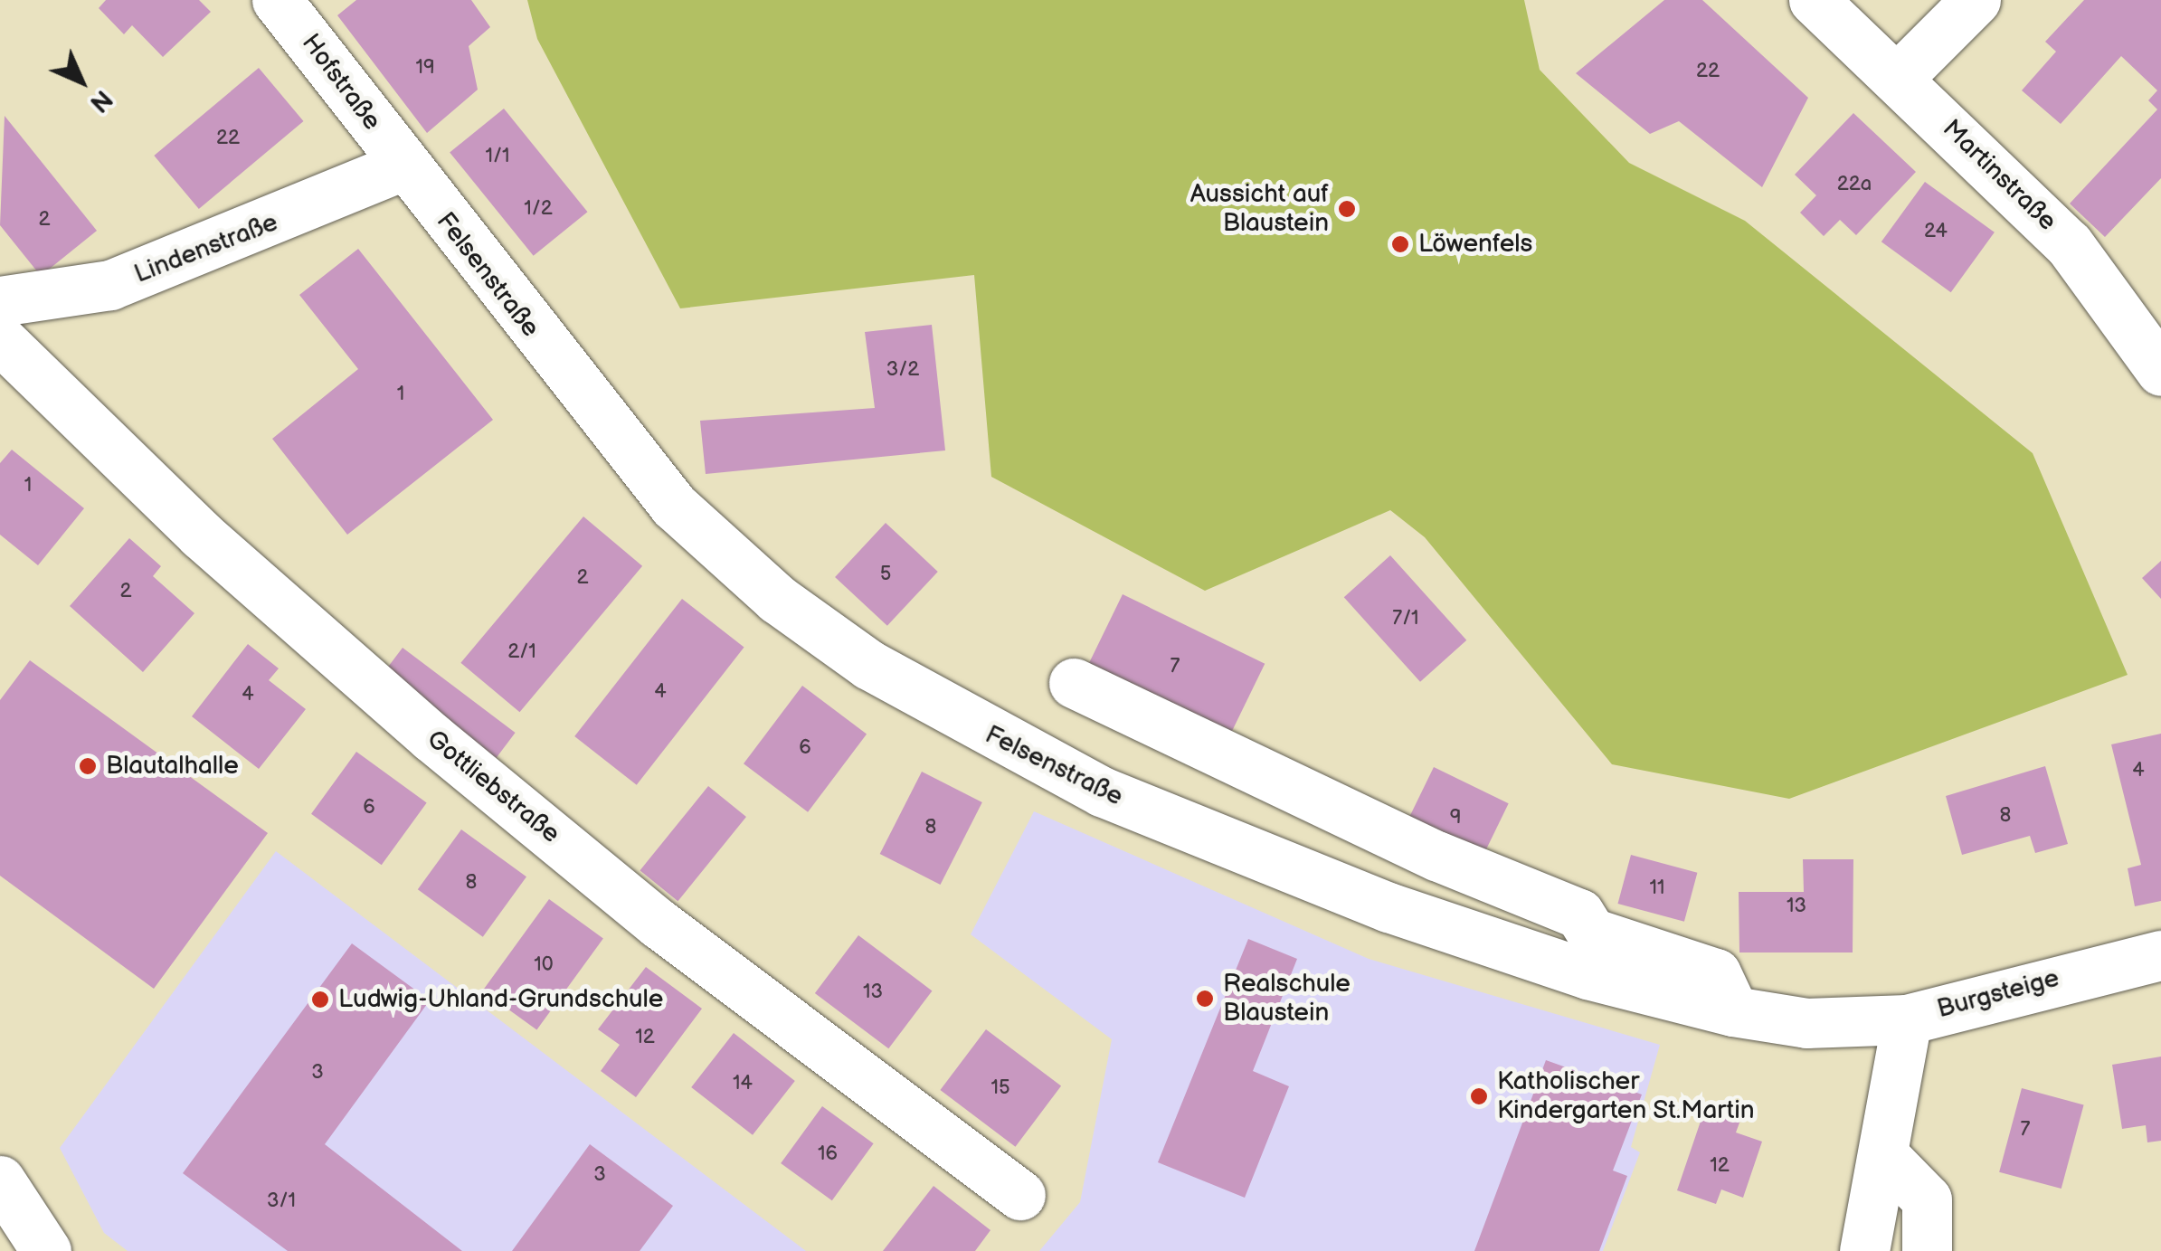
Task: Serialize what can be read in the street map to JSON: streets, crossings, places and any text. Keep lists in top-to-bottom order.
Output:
{
  "streets": {
    "street": [
      "Hofstraße",
      "Martinstraße",
      "Lindenstraße",
      "Felsenstraße",
      "Gottliebstraße",
      "Burgsteige"
    ]
  },
  "crossings": [
    ["Hofstraße", "Lindenstraße"],
    ["Hofstraße", "Felsenstraße"],
    ["Lindenstraße", "Felsenstraße"],
    ["Felsenstraße", "Burgsteige"]
  ],
  "places": [
    "Aussicht auf Blaustein",
    "Löwenfels",
    "Blautalhalle",
    "Realschule Blaustein",
    "Ludwig-Uhland-Grundschule",
    "Katholischer Kindergarten St.Martin"
  ],
  "house_numbers": [
    "19",
    "22",
    "22",
    "1/1",
    "22a",
    "1/2",
    "2",
    "24",
    "3/2",
    "1",
    "1",
    "5",
    "2",
    "2",
    "7/1",
    "2/1",
    "7",
    "4",
    "4",
    "6",
    "4",
    "6",
    "8",
    "9",
    "8",
    "8",
    "11",
    "13",
    "10",
    "13",
    "12",
    "3",
    "14",
    "15",
    "7",
    "16",
    "12",
    "3",
    "3/1"
  ],
  "north": "bottom right"
}
